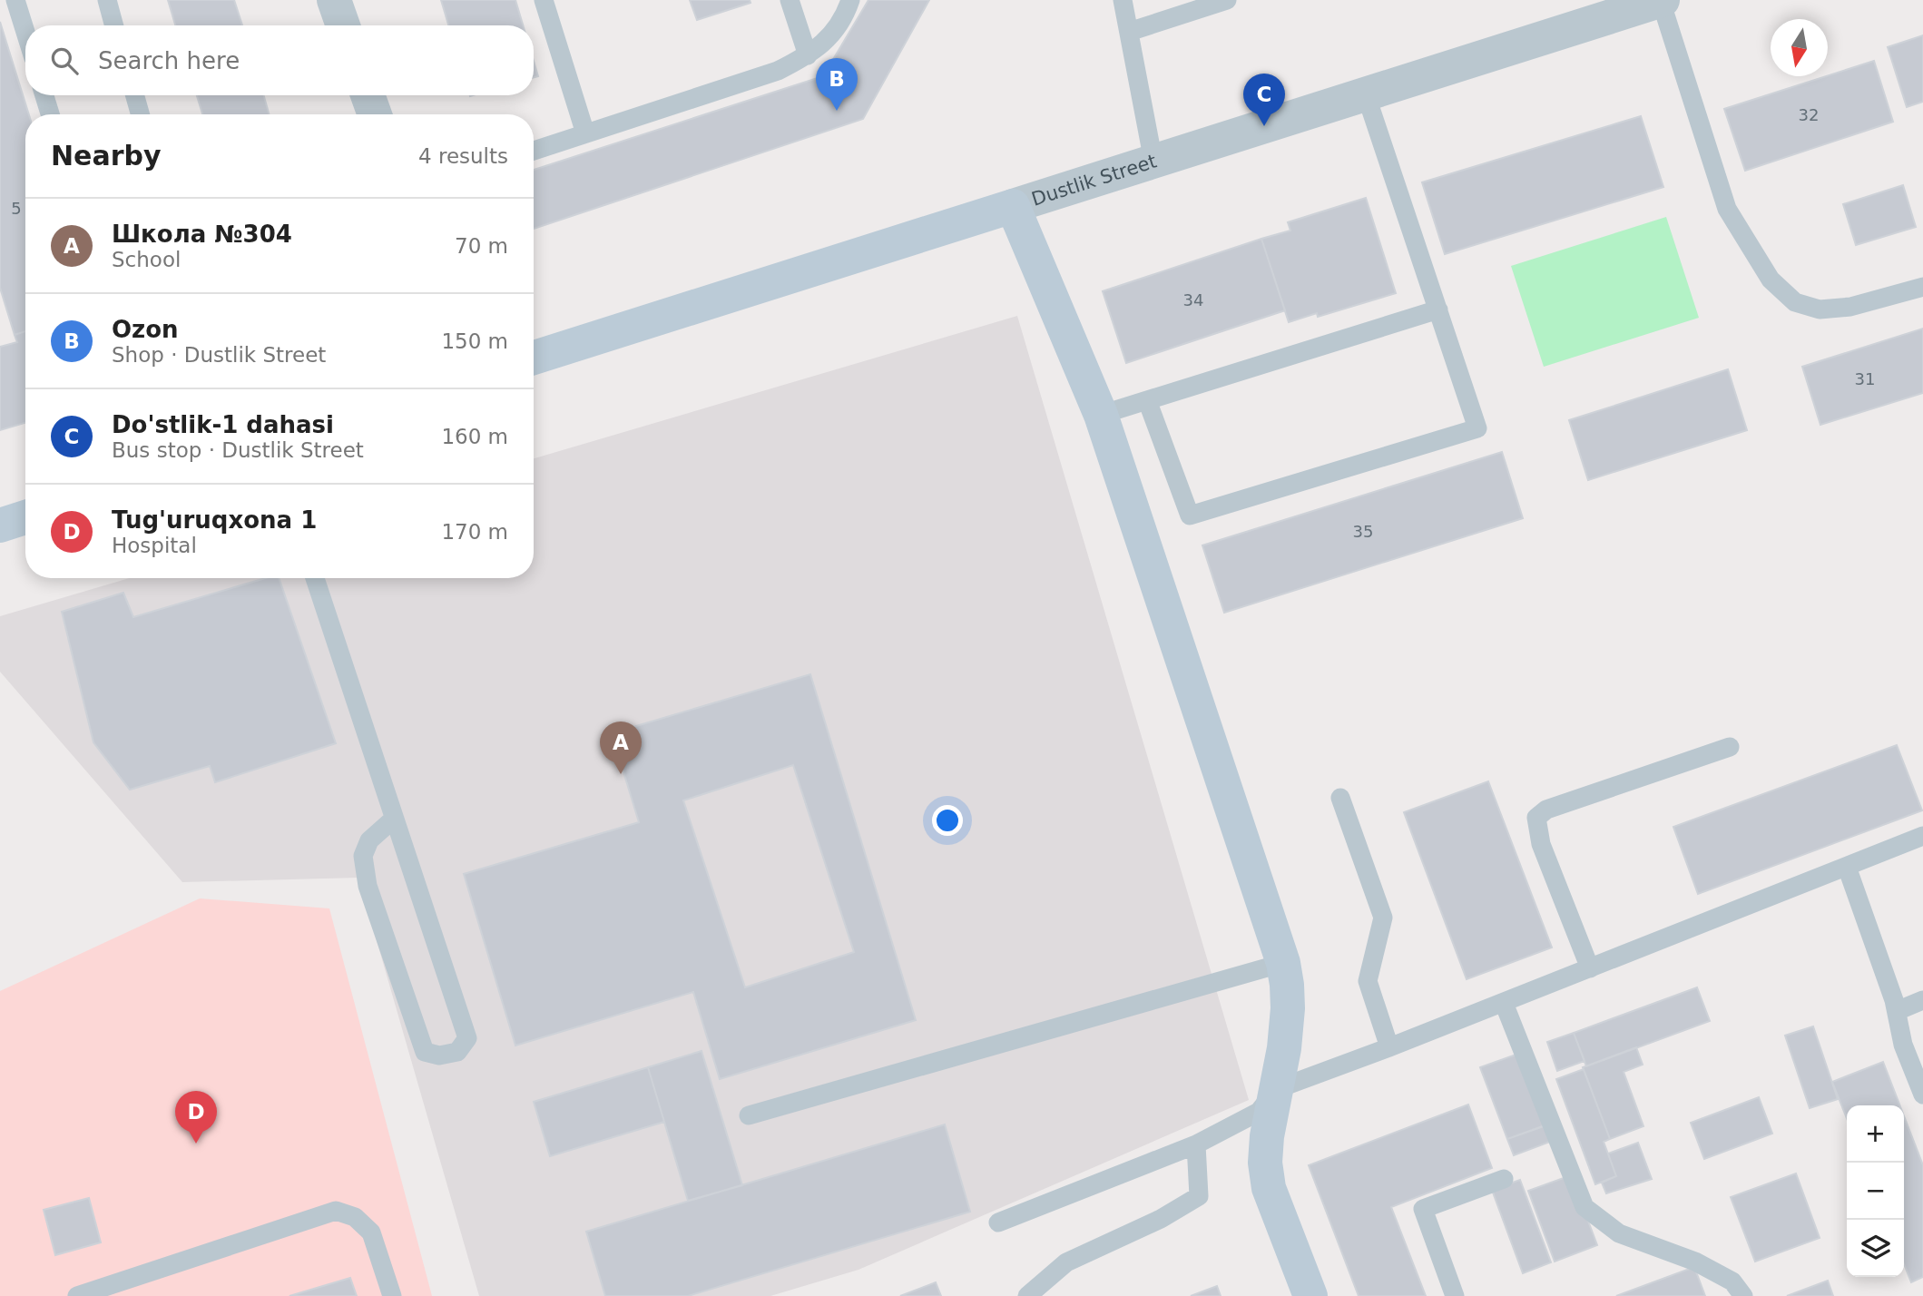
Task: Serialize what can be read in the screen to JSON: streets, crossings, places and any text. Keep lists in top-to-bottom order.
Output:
{
  "streets": {
    "street": ["Dustlik Street"]
  },
  "house_numbers": [
    "32",
    "5",
    "34",
    "31",
    "35"
  ],
  "north": "bottom",
  "page": {
    "search": "Search here",
    "pins": [
      "B",
      "C",
      "A",
      "D"
    ],
    "heading": ["Nearby", "4 results"],
    "list": [
      {
        "mark": "A",
        "name": "Школа №304",
        "note": "School",
        "value": "70 m"
      },
      {
        "mark": "B",
        "name": "Ozon",
        "note": "Shop · Dustlik Street",
        "value": "150 m"
      },
      {
        "mark": "C",
        "name": "Do'stlik-1 dahasi",
        "note": "Bus stop · Dustlik Street",
        "value": "160 m"
      },
      {
        "mark": "D",
        "name": "Tug'uruqxona 1",
        "note": "Hospital",
        "value": "170 m"
      }
    ],
    "map_buttons": ["+", "−"]
  }
}
